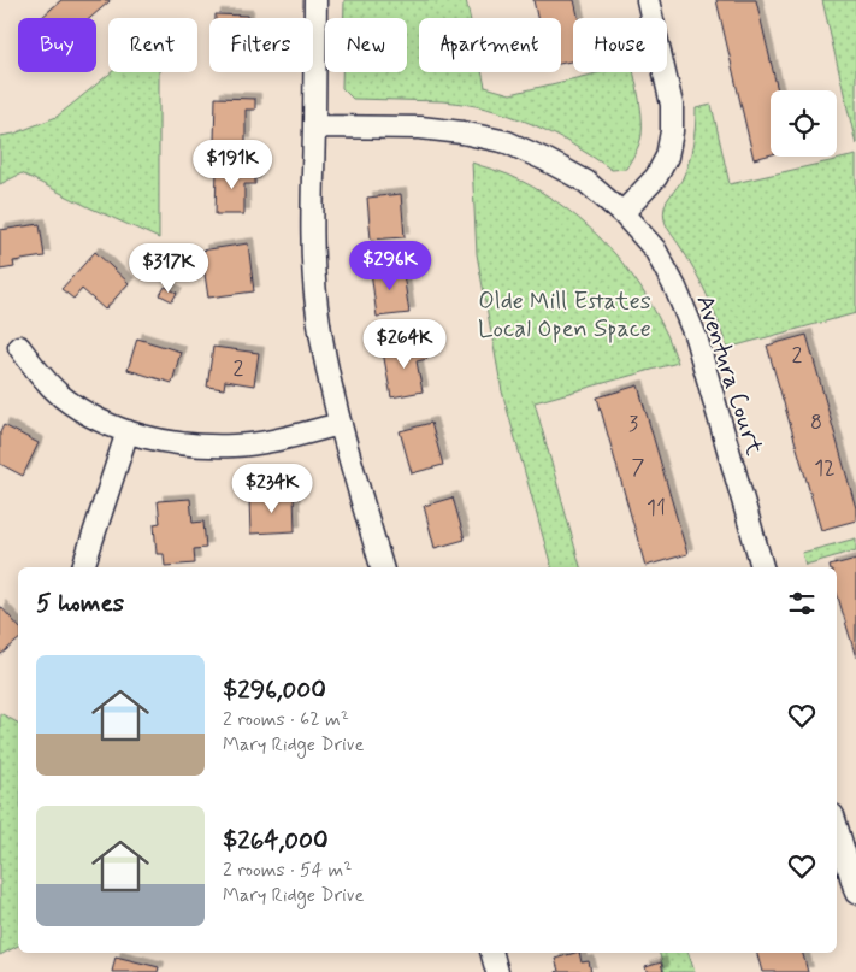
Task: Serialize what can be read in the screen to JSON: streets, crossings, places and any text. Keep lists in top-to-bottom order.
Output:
{
  "streets": {
    "street": ["Aventura Court"]
  },
  "parks": ["Olde Mill Estates Local Open Space"],
  "house_numbers": [
    "2",
    "2",
    "8",
    "3",
    "7",
    "12",
    "11"
  ],
  "page": {
    "chip": [
      "Buy",
      "Rent",
      "Filters",
      "New",
      "Apartment",
      "House"
    ],
    "price": [
      "$191K",
      "$296K",
      "$317K",
      "$264K",
      "$234K"
    ],
    "heading": "5 homes",
    "list": [
      {
        "name": "$296,000",
        "note": "2 rooms · 62 m² · Mary Ridge Drive"
      },
      {
        "name": "$264,000",
        "note": "2 rooms · 54 m² · Mary Ridge Drive"
      }
    ]
  }
}
